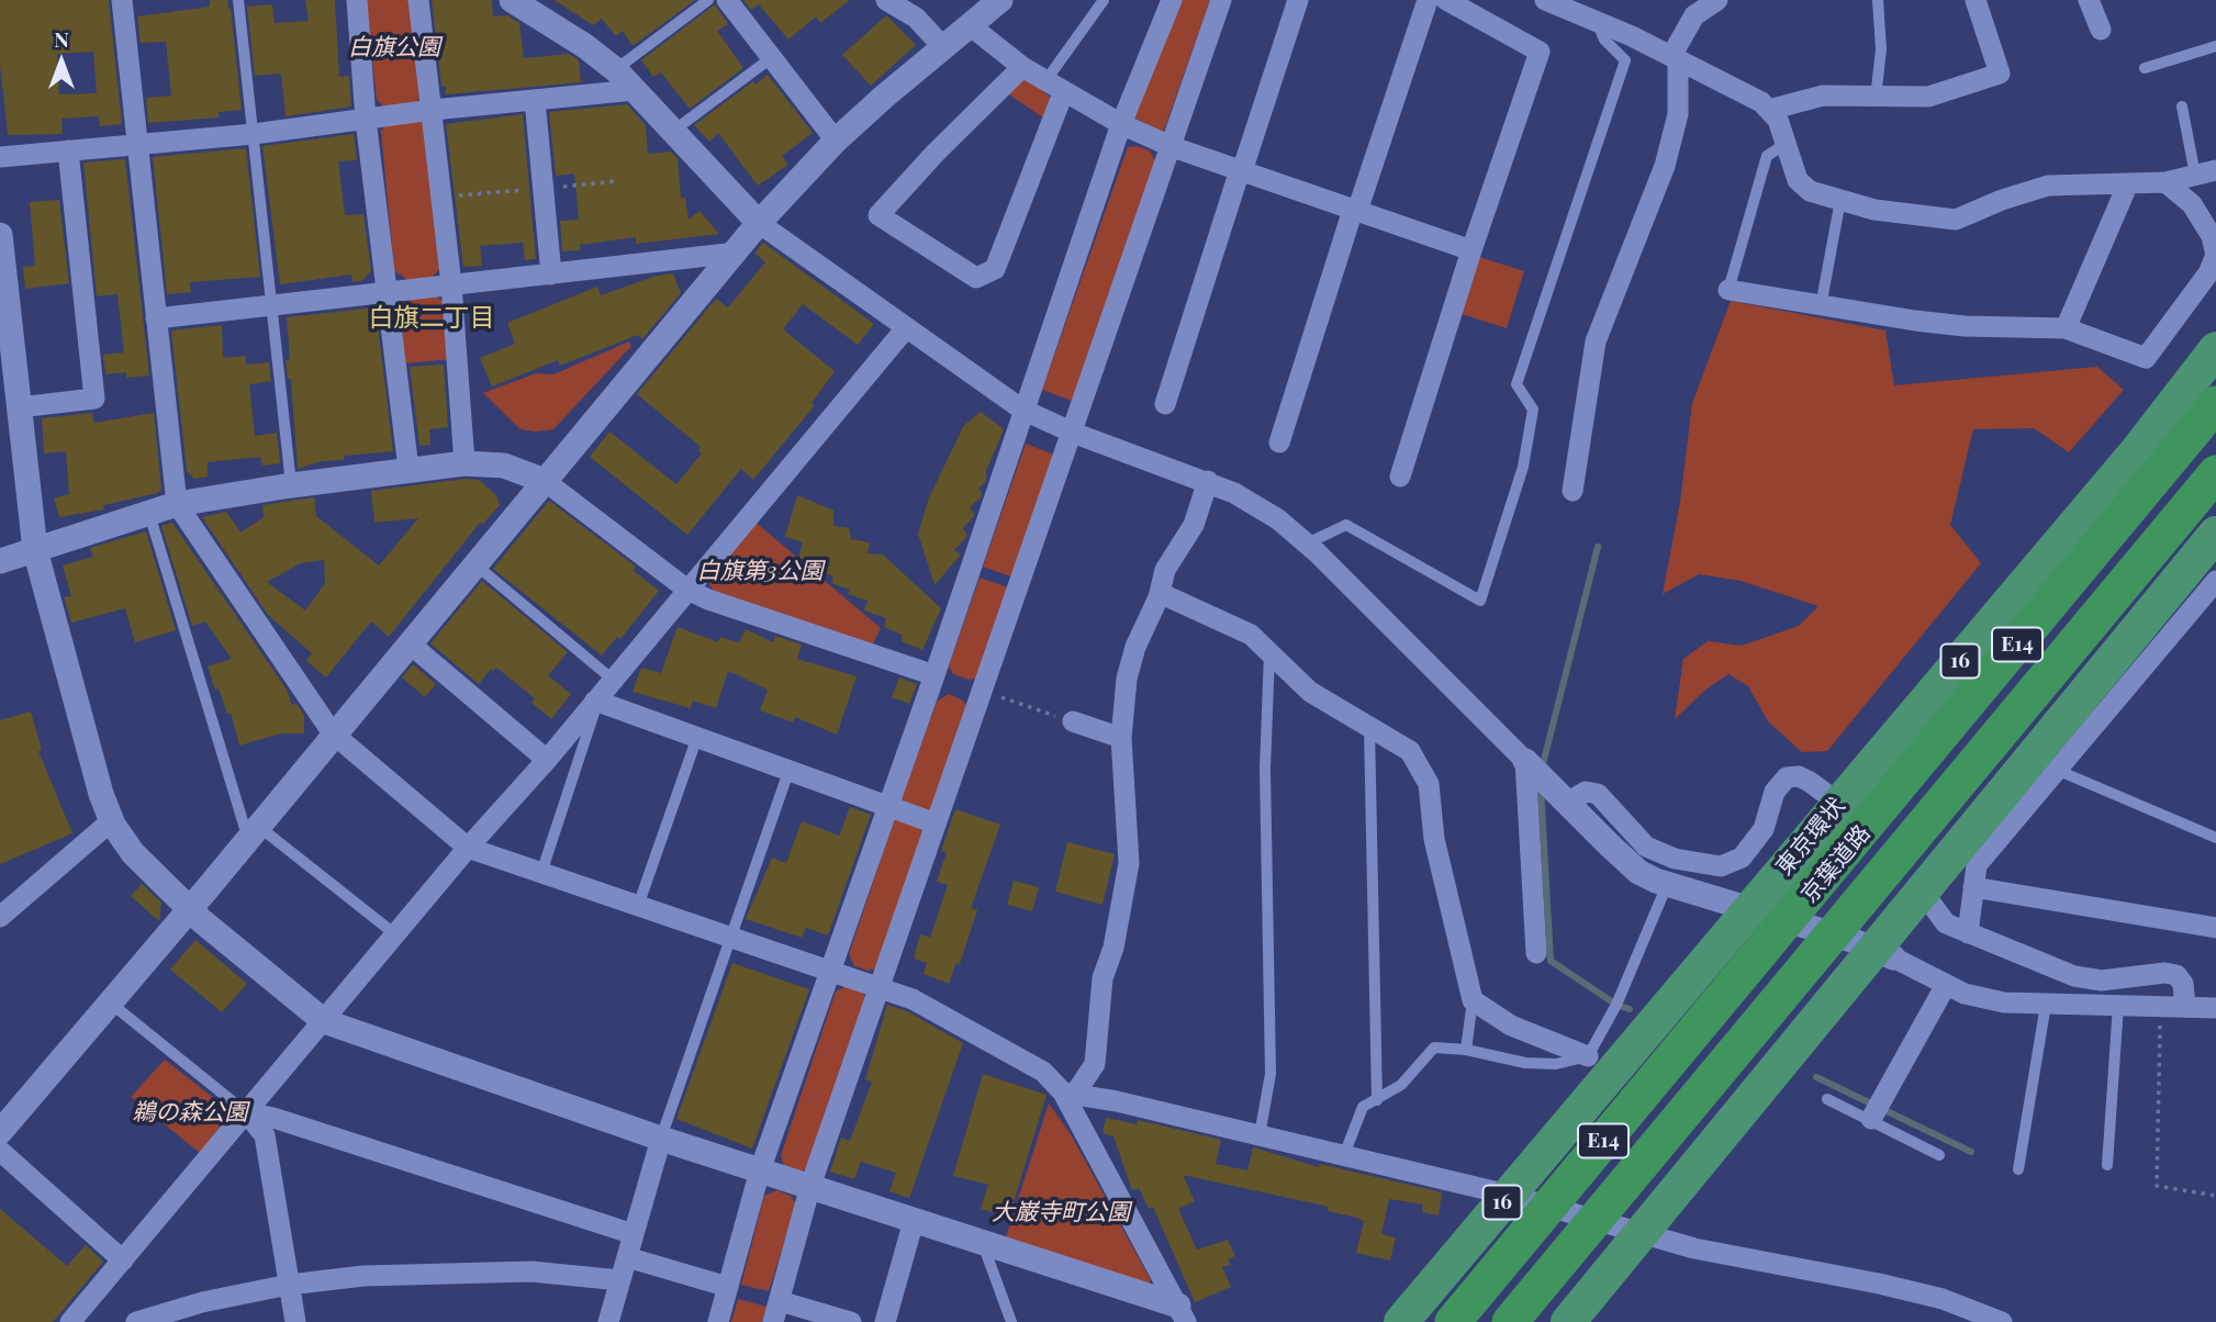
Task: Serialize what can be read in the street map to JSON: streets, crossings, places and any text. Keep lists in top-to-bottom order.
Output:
{
  "streets": {
    "highway": [
      "E14",
      "16",
      "東京環状",
      "京葉道路"
    ]
  },
  "districts": ["白旗二丁目"],
  "parks": [
    "白旗公園",
    "白旗第3公園",
    "鵜の森公園",
    "大巌寺町公園"
  ],
  "north": "top"
}
